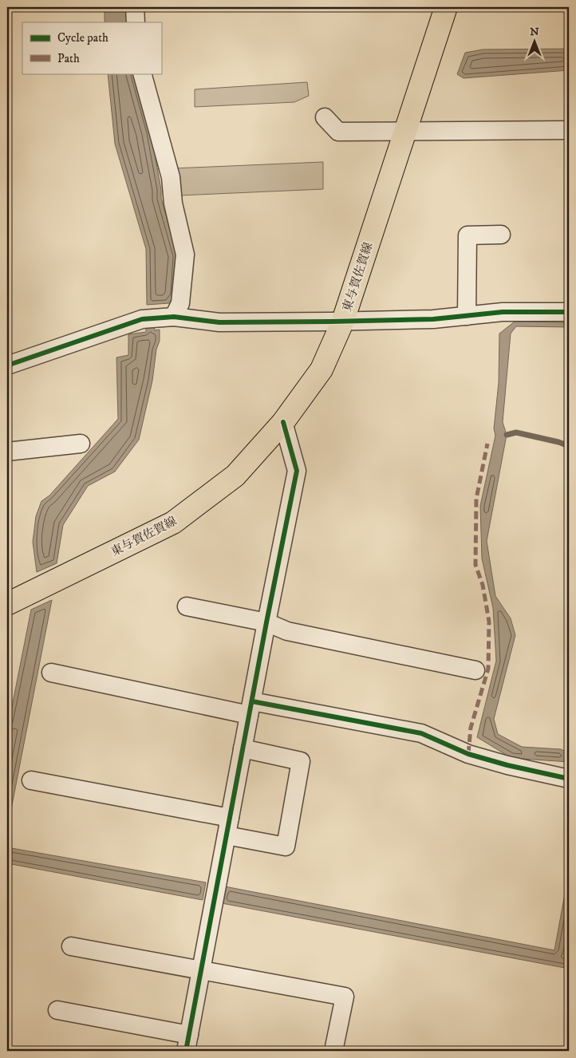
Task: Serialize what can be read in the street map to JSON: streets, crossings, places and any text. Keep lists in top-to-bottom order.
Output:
{
  "streets": {
    "main road": ["東与賀佐賀線"]
  },
  "legend": ["Cycle path", "Path"],
  "north": "top"
}
